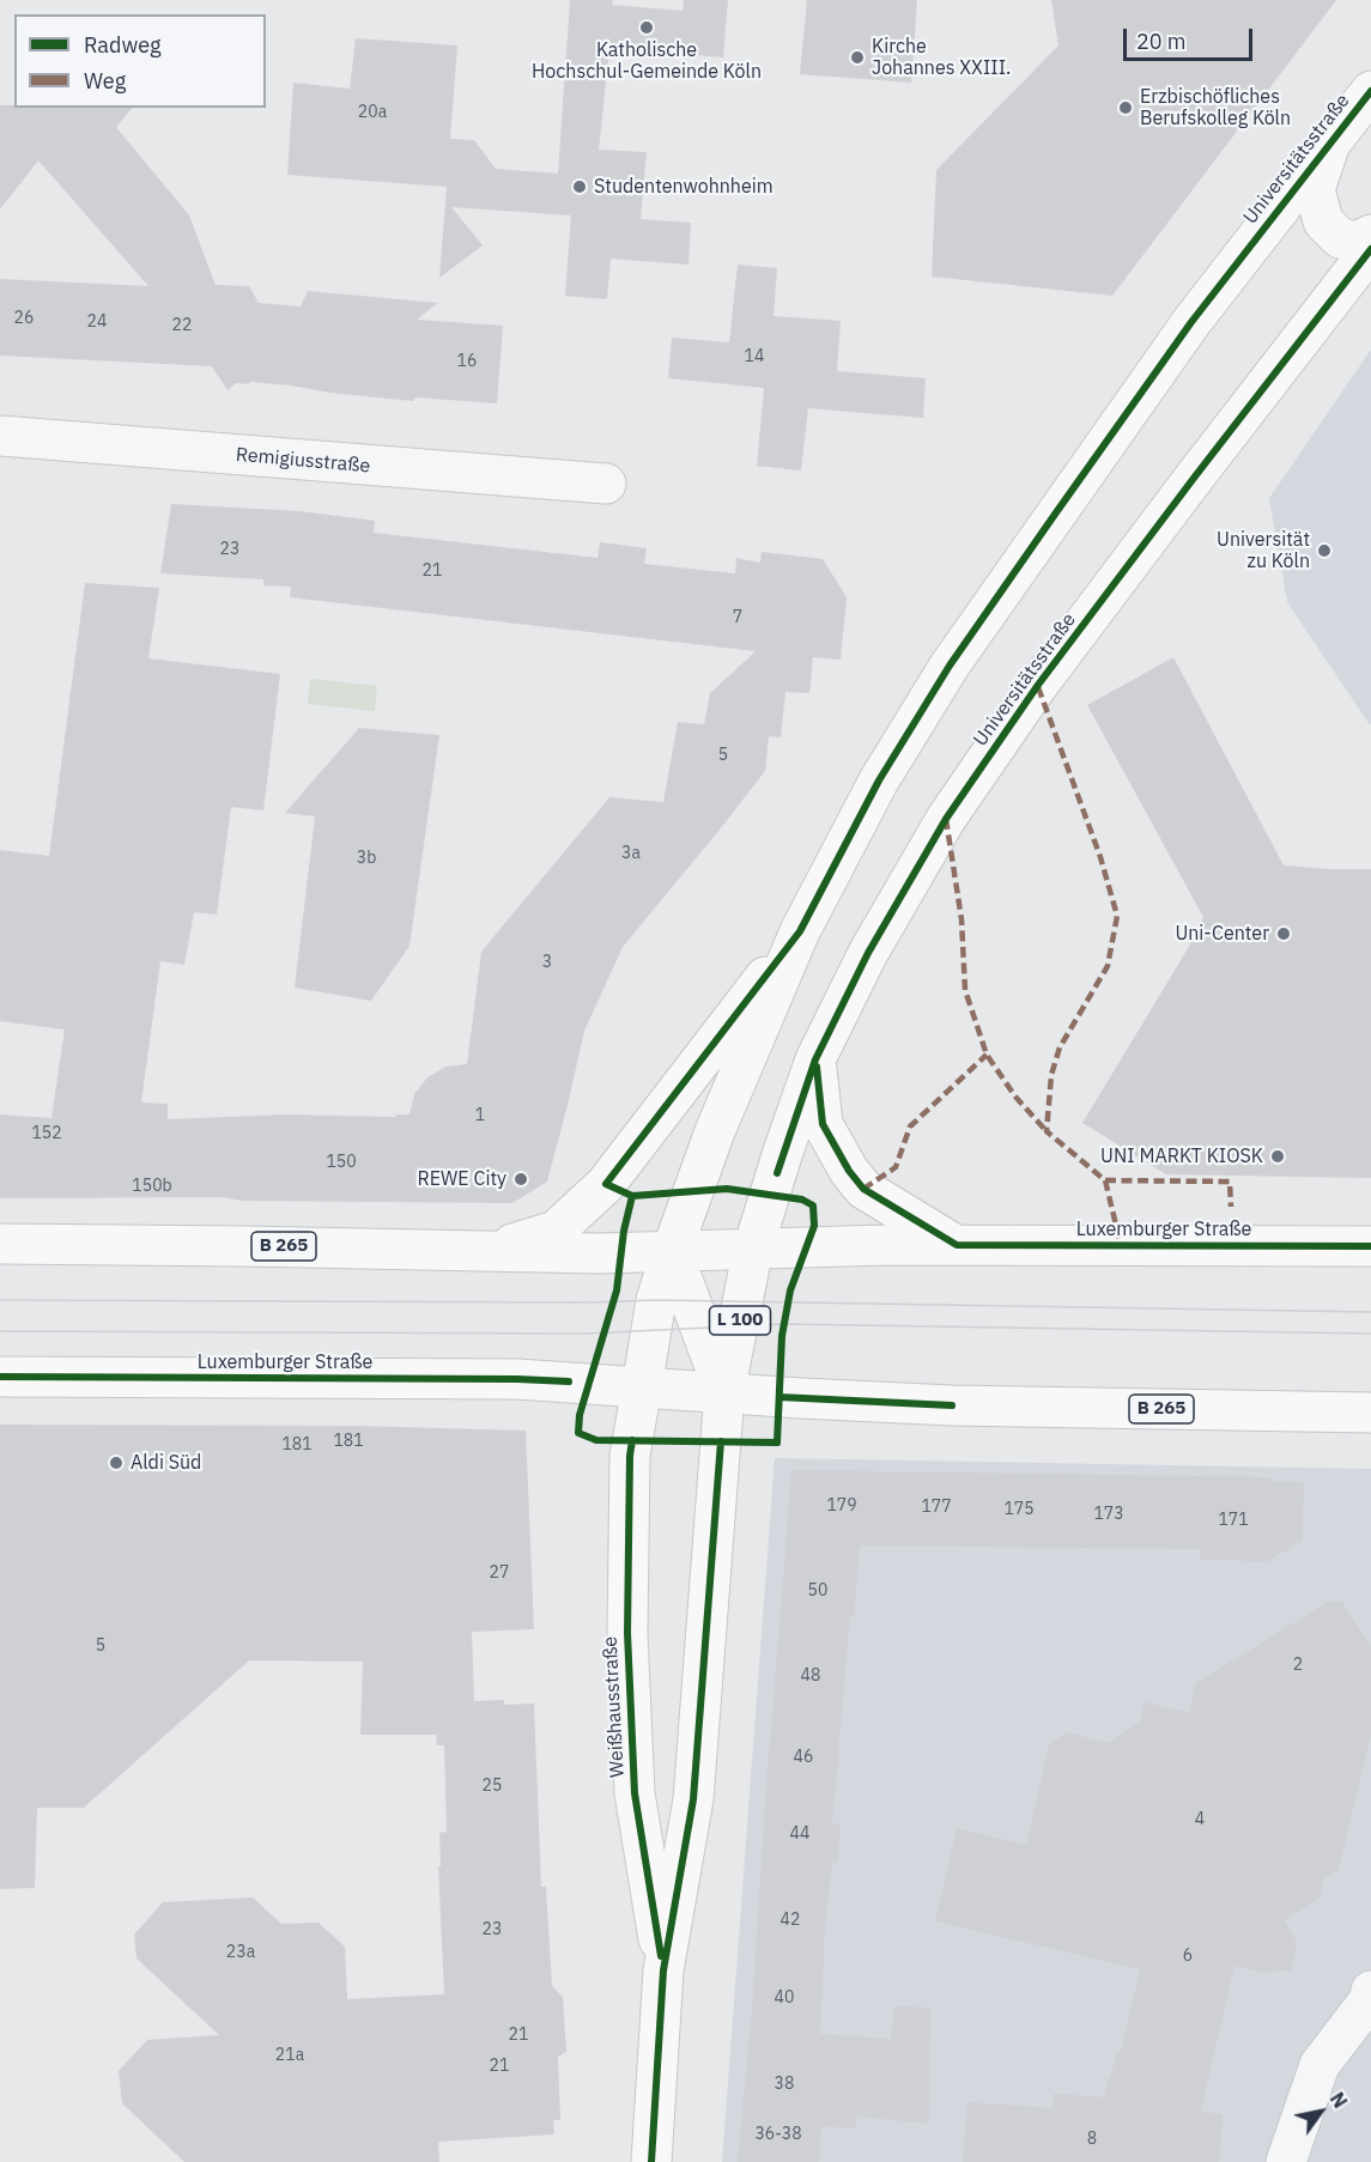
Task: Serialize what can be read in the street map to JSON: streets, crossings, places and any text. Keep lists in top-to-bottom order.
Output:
{
  "streets": {
    "main road": [
      "Universitätsstraße",
      "Luxemburger Straße",
      "B 265",
      "L 100",
      "Weißhausstraße"
    ],
    "street": ["Remigiusstraße"]
  },
  "crossings": [
    ["Universitätsstraße", "Luxemburger Straße"],
    ["Universitätsstraße", "Weißhausstraße"],
    ["Luxemburger Straße", "Weißhausstraße"]
  ],
  "places": [
    "Katholische Hochschul-Gemeinde Köln",
    "Kirche Johannes XXIII.",
    "Erzbischöfliches Berufskolleg Köln",
    "Studentenwohnheim",
    "Universität zu Köln",
    "Uni-Center",
    "UNI MARKT KIOSK",
    "REWE City",
    "Aldi Süd"
  ],
  "house_numbers": [
    "20a",
    "26",
    "24",
    "22",
    "14",
    "16",
    "23",
    "21",
    "7",
    "5",
    "3a",
    "3b",
    "3",
    "1",
    "152",
    "150",
    "150b",
    "181",
    "181",
    "179",
    "177",
    "175",
    "173",
    "171",
    "27",
    "50",
    "5",
    "2",
    "48",
    "46",
    "25",
    "4",
    "44",
    "42",
    "23",
    "23a",
    "6",
    "40",
    "21",
    "21a",
    "21",
    "38",
    "36-38",
    "8"
  ],
  "legend": ["Radweg", "Weg"],
  "scale_bar": "20 m",
  "north": "top right"
}
